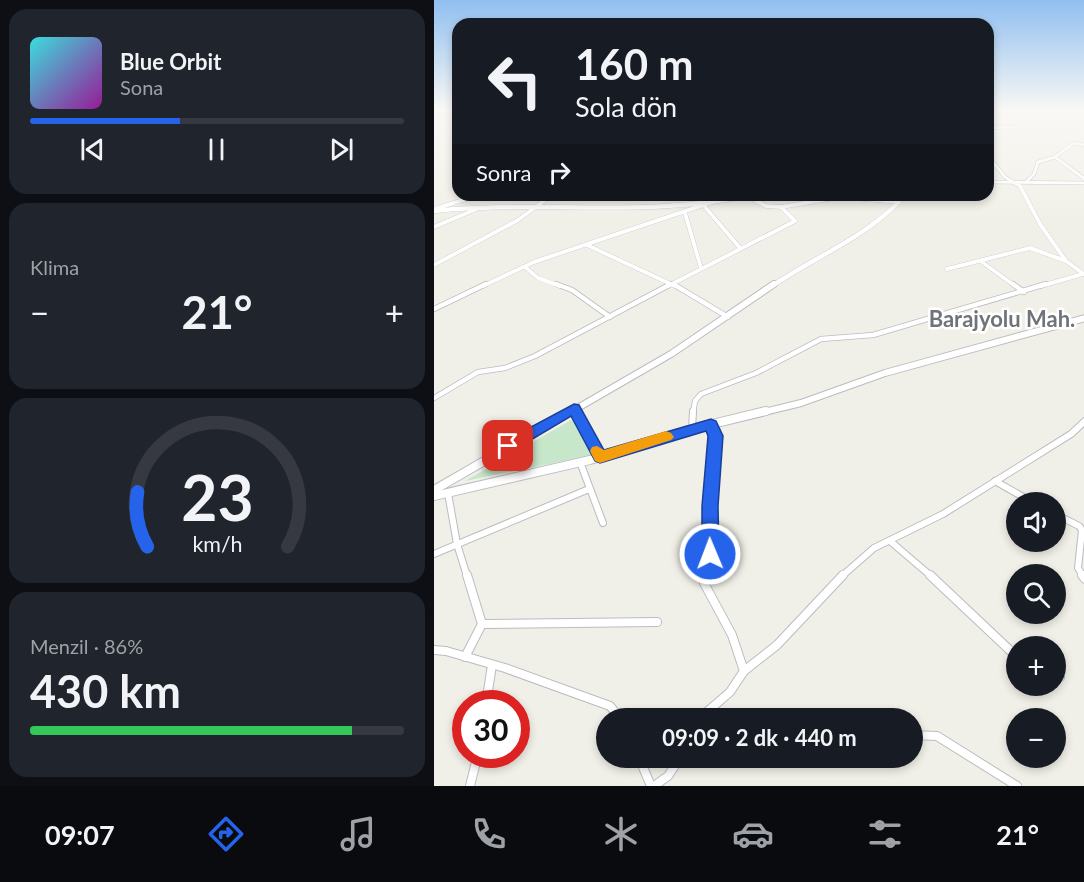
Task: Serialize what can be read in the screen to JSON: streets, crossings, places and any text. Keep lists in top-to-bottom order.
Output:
{
  "districts": ["Barajyolu Mah."],
  "page": {
    "turn": ["160 m", "Sola dön"],
    "song": ["Blue Orbit", "Sona"],
    "then": "Sonra",
    "tile": [
      "Klima",
      ["Menzil · 86%", "430 km"]
    ],
    "heat": ["−", "21°", "+"],
    "map_buttons": ["+", "−"],
    "limit": "30",
    "trip": "09:09 · 2 dk · 440 m",
    "tabs": ["09:07", "21°"],
    "gauge": ["23", "km/h"]
  }
}
